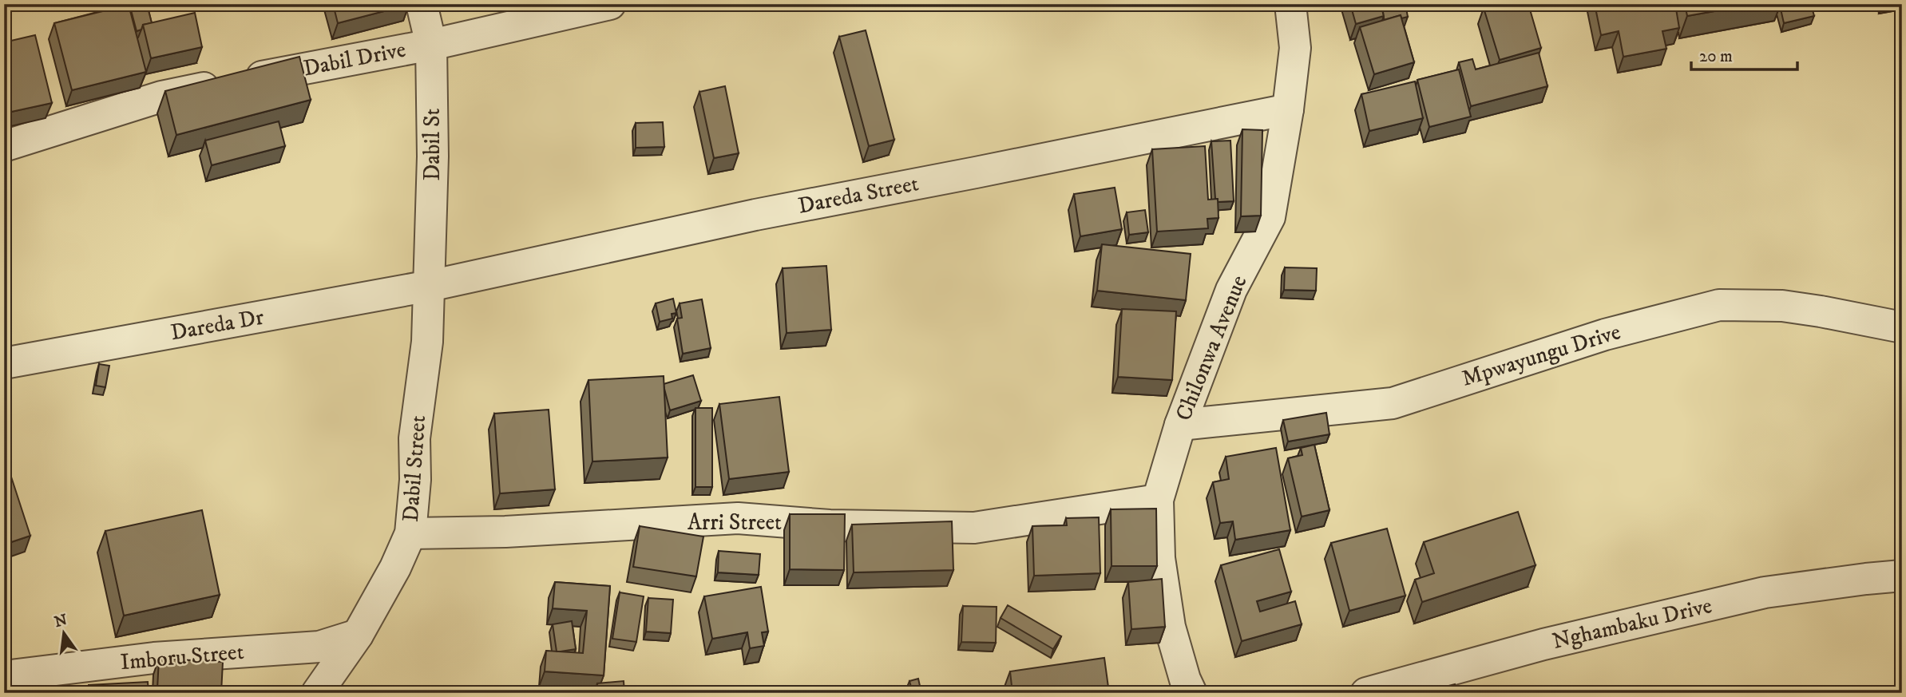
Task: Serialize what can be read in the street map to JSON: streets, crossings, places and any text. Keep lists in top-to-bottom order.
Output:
{
  "streets": {
    "street": [
      "Dabil Drive",
      "Dabil St",
      "Dareda Street",
      "Dareda Dr",
      "Chilonwa Avenue",
      "Mpwayungu Drive",
      "Dabil Street",
      "Arri Street",
      "Nghambaku Drive",
      "Imboru Street"
    ]
  },
  "crossings": [
    ["Dabil Drive", "Dabil St"],
    ["Dabil St", "Dareda Street"],
    ["Dabil St", "Dareda Dr"],
    ["Dabil St", "Dabil Street"],
    ["Dareda Street", "Dareda Dr"],
    ["Dareda Street", "Chilonwa Avenue"],
    ["Dareda Street", "Dabil Street"],
    ["Dareda Dr", "Dabil Street"],
    ["Chilonwa Avenue", "Mpwayungu Drive"],
    ["Chilonwa Avenue", "Arri Street"],
    ["Dabil Street", "Arri Street"],
    ["Dabil Street", "Imboru Street"]
  ],
  "scale_bar": "20 m",
  "north": "top"
}
